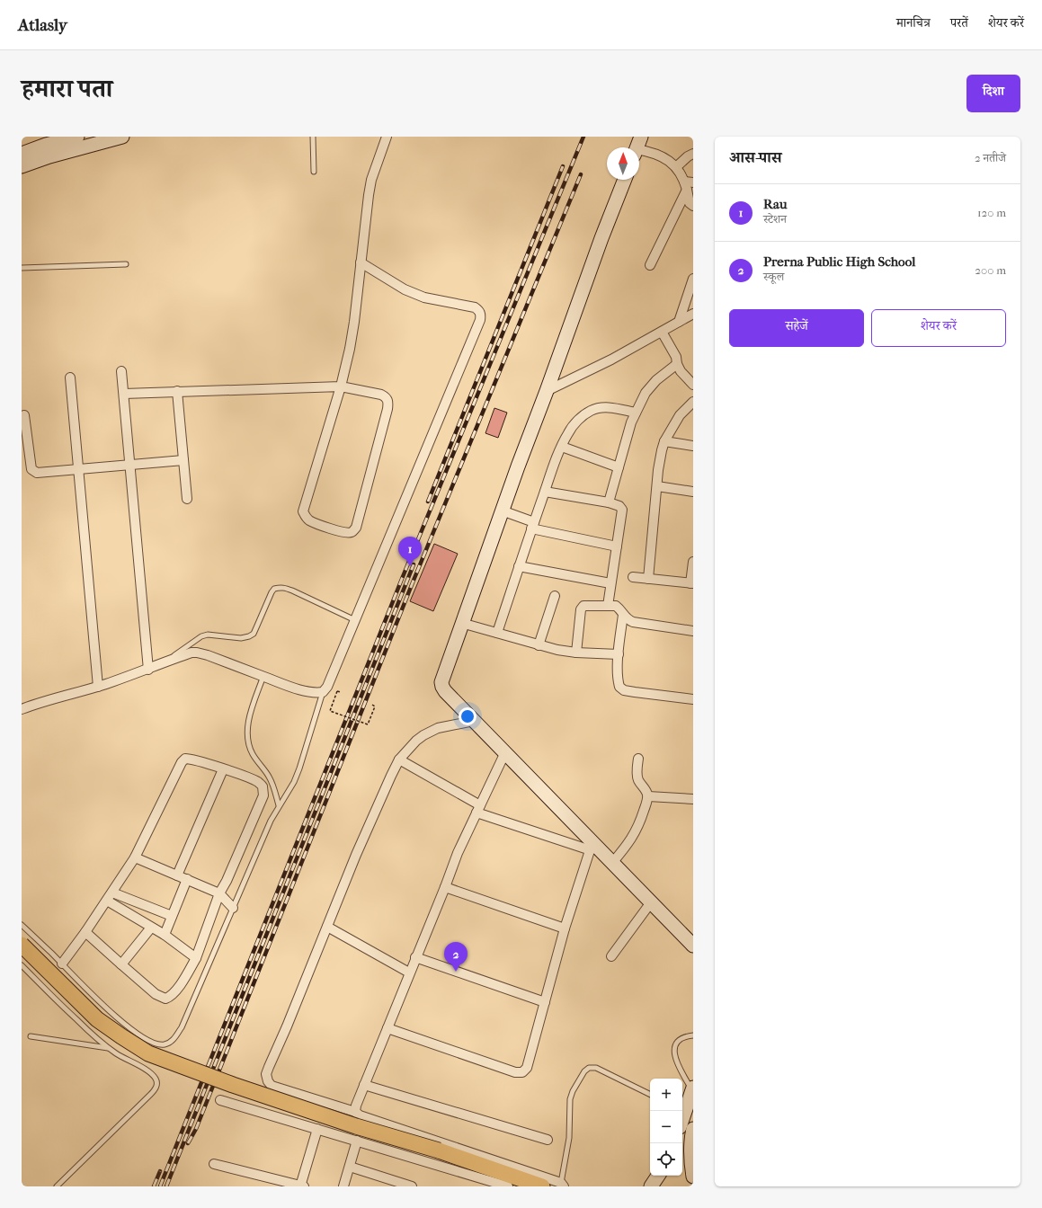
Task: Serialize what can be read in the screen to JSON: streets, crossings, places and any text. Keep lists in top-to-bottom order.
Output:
{
  "north": "top",
  "page": {
    "header": "Atlasly",
    "nav": ["मानचित्र", "परतें", "शेयर करें"],
    "title": "हमारा पता",
    "buttons": [
      "दिशा",
      ["सहेजें", "शेयर करें"]
    ],
    "heading": ["आस-पास", "2 नतीजे"],
    "list": [
      {
        "mark": "1",
        "name": "Rau",
        "note": "स्टेशन",
        "value": "120 m"
      },
      {
        "mark": "2",
        "name": "Prerna Public High School",
        "note": "स्कूल",
        "value": "200 m"
      }
    ],
    "pins": ["1", "2"],
    "map_buttons": ["+", "−"]
  }
}
